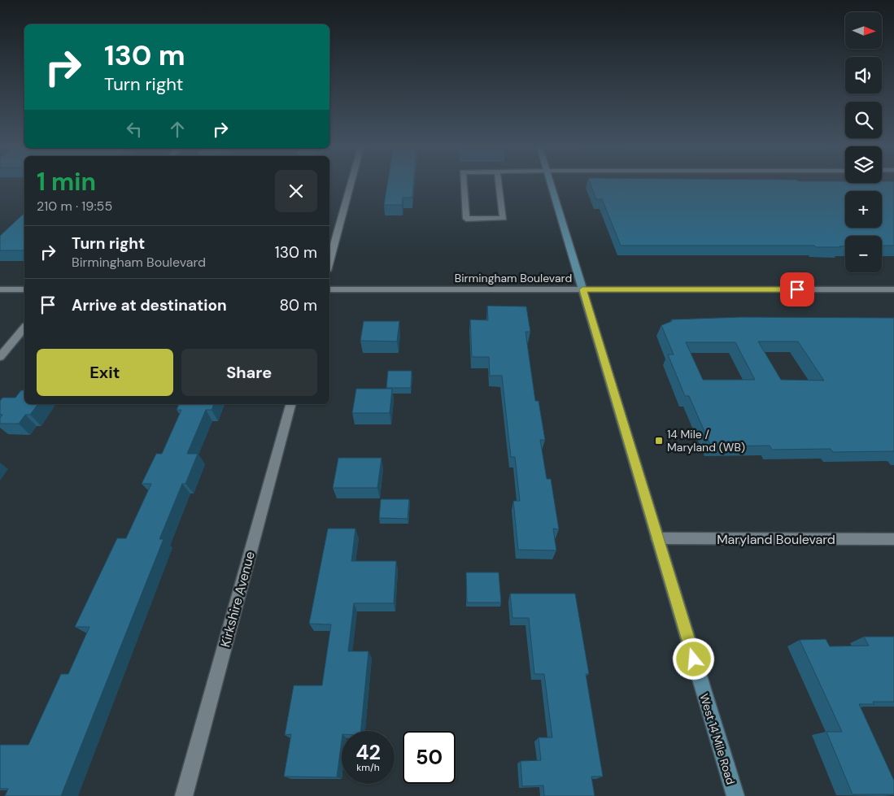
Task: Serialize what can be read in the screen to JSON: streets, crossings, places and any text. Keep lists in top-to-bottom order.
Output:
{
  "streets": {
    "main road": ["West 14 Mile Road"],
    "street": ["Birmingham Boulevard", "Maryland Boulevard", "Kirkshire Avenue"]
  },
  "crossings": [
    ["Birmingham Boulevard", "West 14 Mile Road"],
    ["Maryland Boulevard", "West 14 Mile Road"]
  ],
  "places": {
    "transit": ["14 Mile / Maryland (WB)"]
  },
  "north": "right",
  "page": {
    "map_buttons": ["+", "−"],
    "turn": ["130 m", "Turn right"],
    "heading": ["1 min", "210 m · 19:55"],
    "list": [
      {
        "name": "Turn right",
        "note": "Birmingham Boulevard",
        "value": "130 m"
      },
      {
        "name": "Arrive at destination",
        "value": "80 m"
      }
    ],
    "buttons": ["Exit", "Share"],
    "speed": "42 km/h",
    "limit": "50"
  }
}
